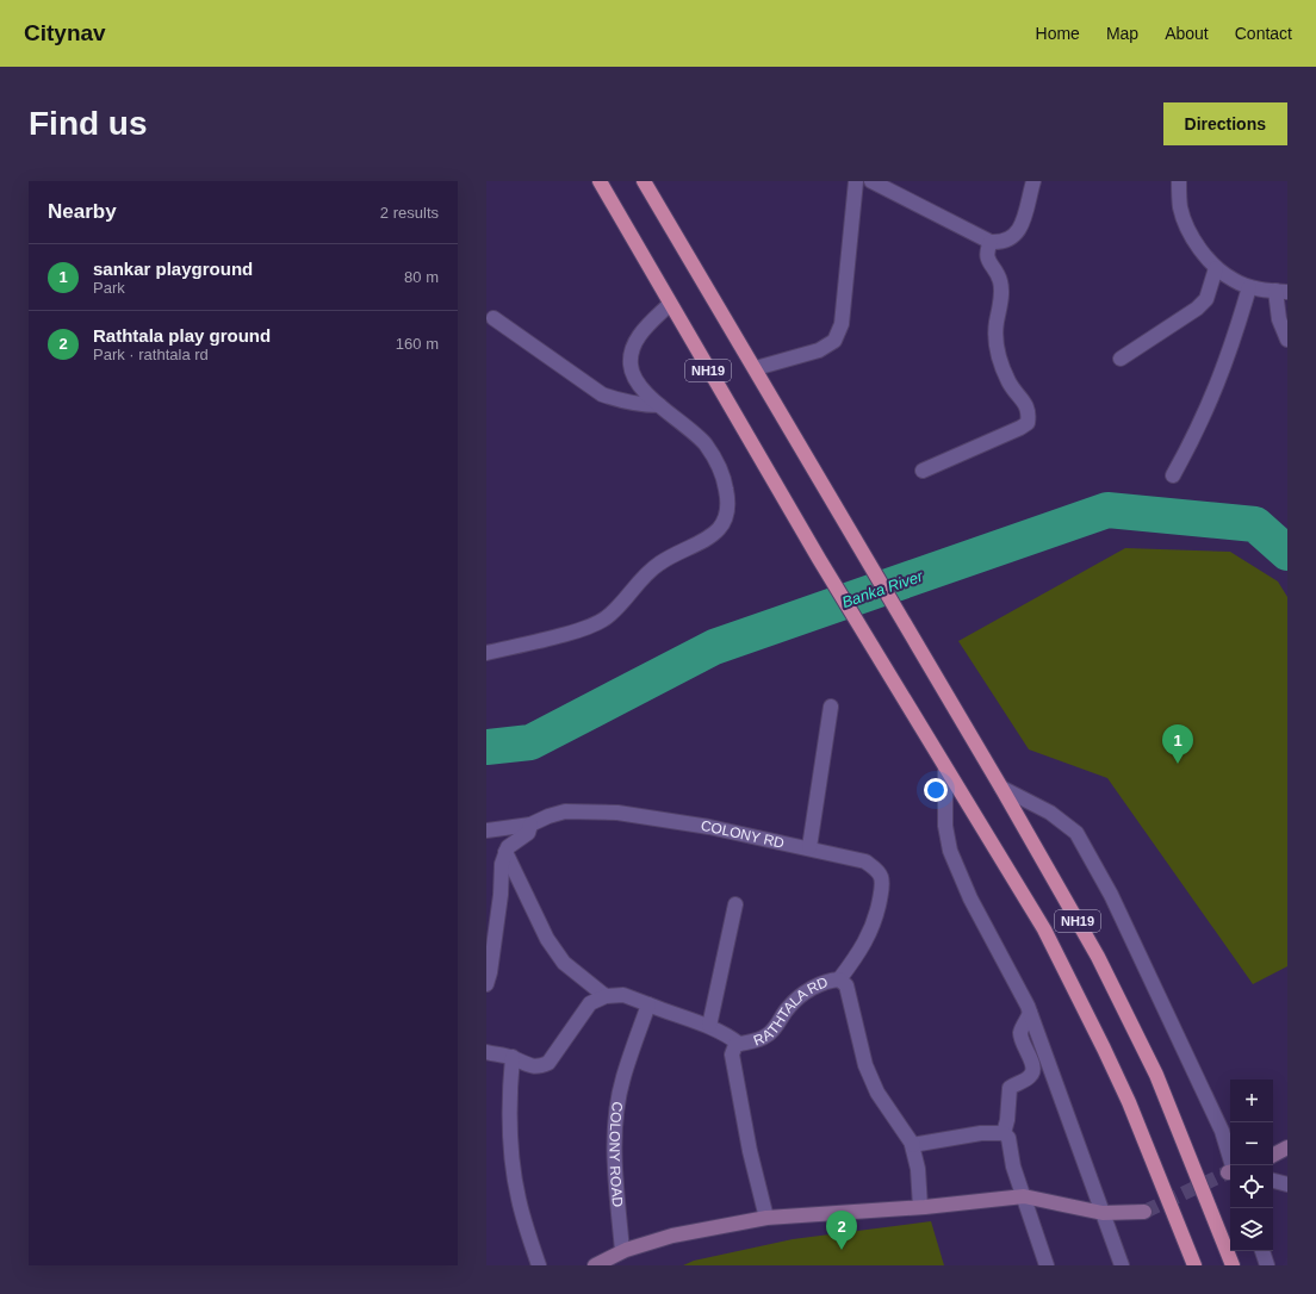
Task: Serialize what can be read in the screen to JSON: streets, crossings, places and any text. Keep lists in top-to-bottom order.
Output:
{
  "streets": {
    "highway": ["NH19"],
    "street": ["COLONY RD", "RATHTALA RD", "COLONY ROAD"]
  },
  "crossings": [
    ["COLONY RD", "RATHTALA RD"]
  ],
  "water": ["Banka River"],
  "page": {
    "header": "Citynav",
    "nav": [
      "Home",
      "Map",
      "About",
      "Contact"
    ],
    "buttons": "Directions",
    "title": "Find us",
    "heading": ["Nearby", "2 results"],
    "list": [
      {
        "mark": "1",
        "name": "sankar playground",
        "note": "Park",
        "value": "80 m"
      },
      {
        "mark": "2",
        "name": "Rathtala play ground",
        "note": "Park · rathtala rd",
        "value": "160 m"
      }
    ],
    "pins": ["1", "2"],
    "map_buttons": ["+", "−"]
  }
}
